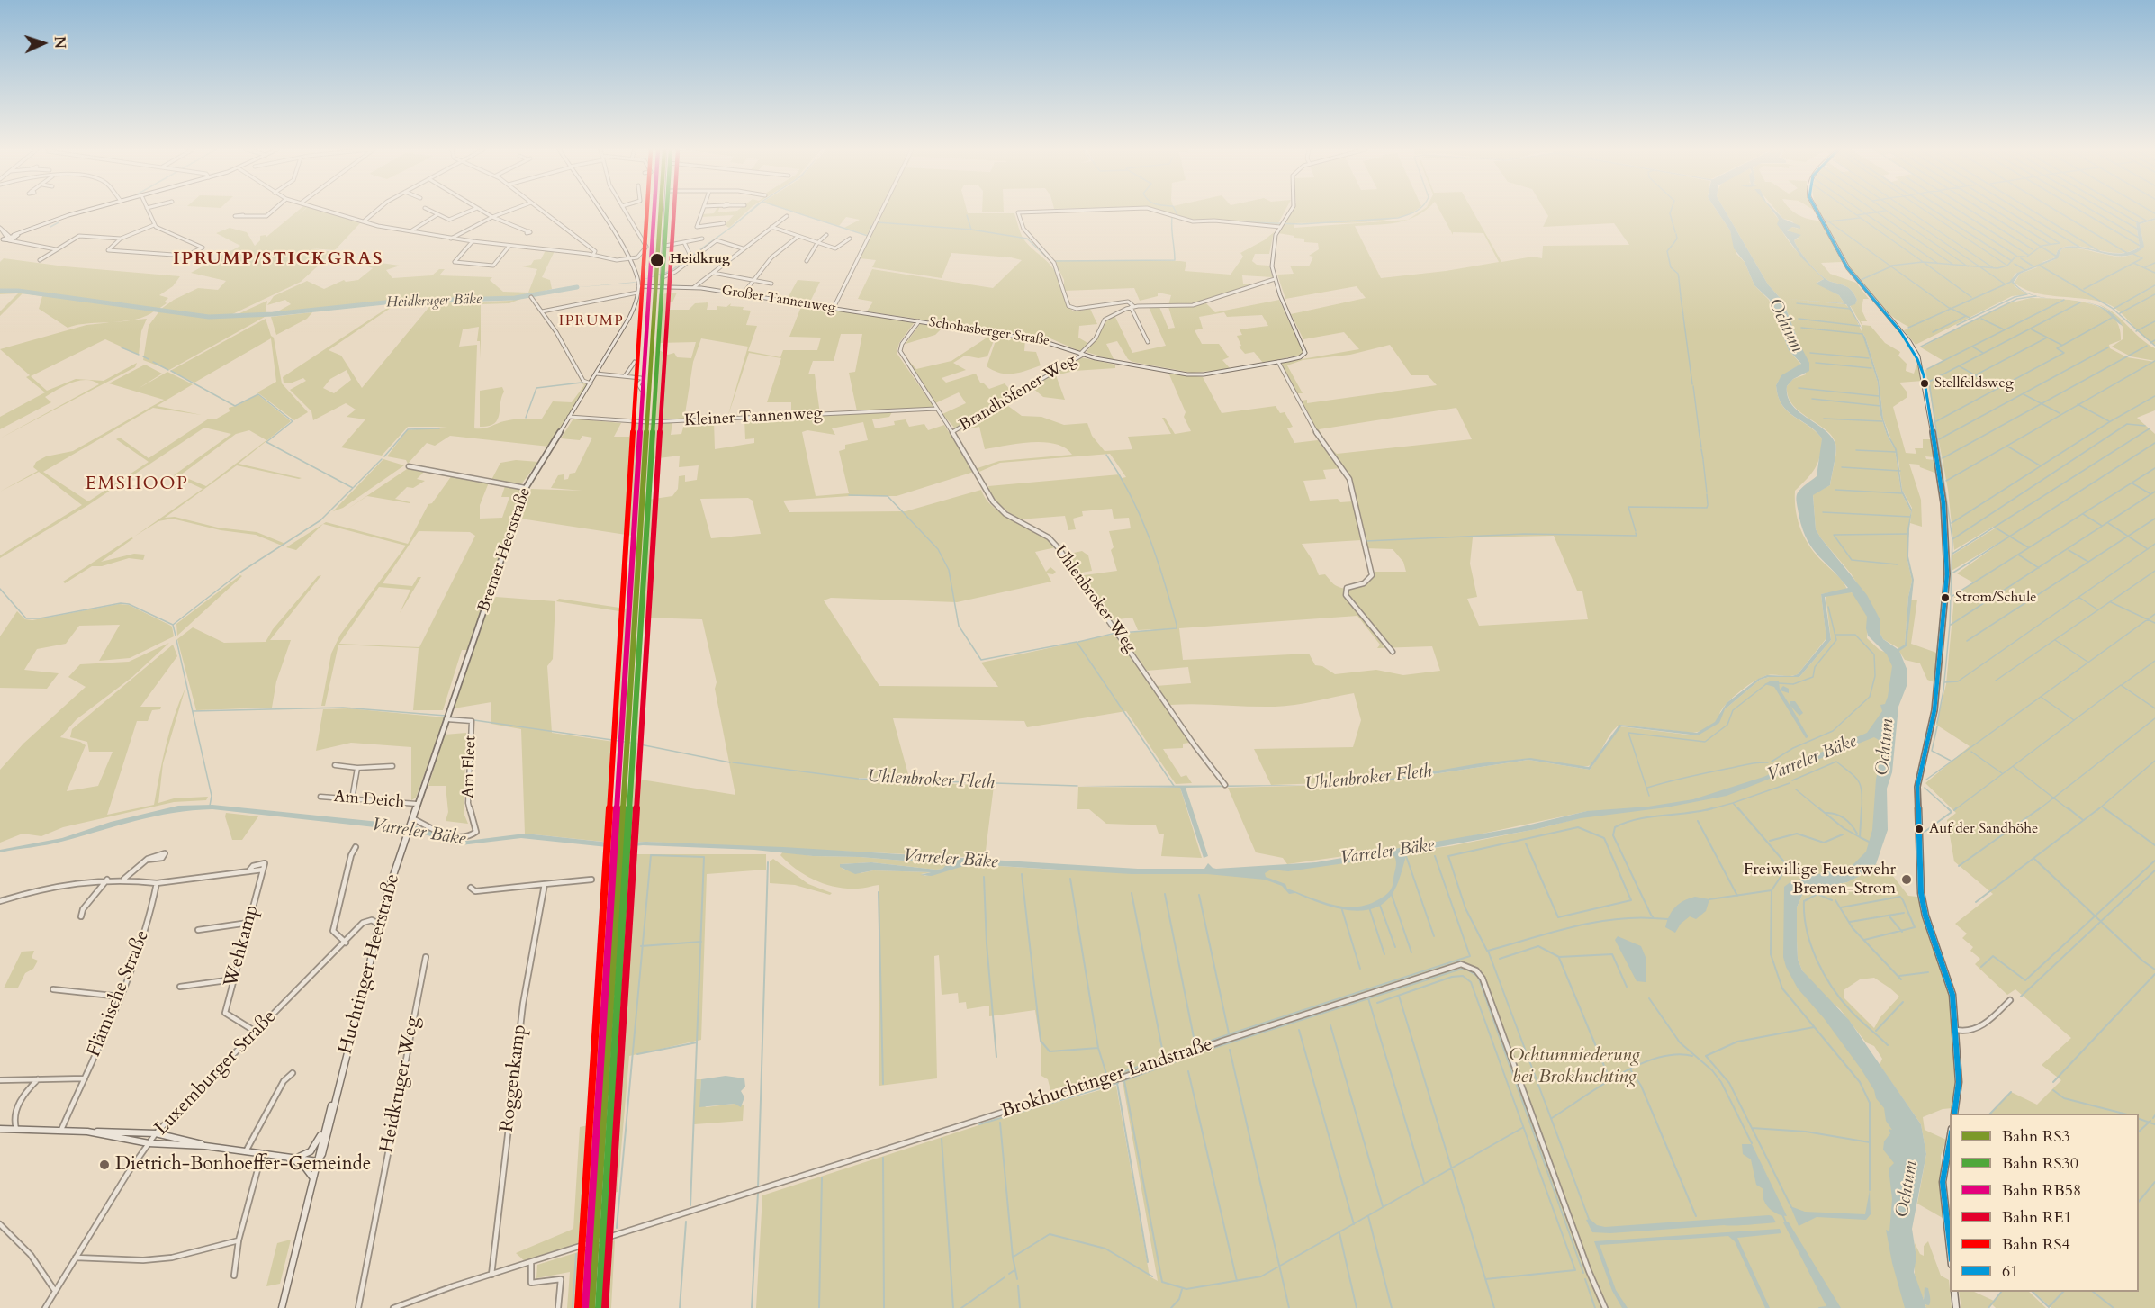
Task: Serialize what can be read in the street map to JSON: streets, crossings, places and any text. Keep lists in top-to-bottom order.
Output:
{
  "streets": {
    "main road": [
      "Großer Tannenweg",
      "Schohasberger Straße",
      "Bremer Heerstraße",
      "Huchtinger Heerstraße"
    ],
    "street": [
      "Brandhöfener Weg",
      "Kleiner Tannenweg",
      "Uhlenbroker Weg",
      "Am Fleet",
      "Am Deich",
      "Wehkamp",
      "Flämische Straße",
      "Luxemburger Straße",
      "Roggenkamp",
      "Brokhuchtinger Landstraße",
      "Heidkruger Weg"
    ]
  },
  "crossings": [
    ["Großer Tannenweg", "Schohasberger Straße"],
    ["Großer Tannenweg", "Bremer Heerstraße"],
    ["Großer Tannenweg", "Uhlenbroker Weg"],
    ["Schohasberger Straße", "Brandhöfener Weg"],
    ["Schohasberger Straße", "Uhlenbroker Weg"],
    ["Brandhöfener Weg", "Uhlenbroker Weg"],
    ["Kleiner Tannenweg", "Bremer Heerstraße"],
    ["Kleiner Tannenweg", "Uhlenbroker Weg"],
    ["Bremer Heerstraße", "Am Fleet"],
    ["Bremer Heerstraße", "Am Deich"],
    ["Bremer Heerstraße", "Huchtinger Heerstraße"],
    ["Wehkamp", "Flämische Straße"],
    ["Wehkamp", "Luxemburger Straße"],
    ["Huchtinger Heerstraße", "Luxemburger Straße"],
    ["Roggenkamp", "Brokhuchtinger Landstraße"]
  ],
  "districts": ["IPRUMP/STICKGRAS", "IPRUMP", "EMSHOOP"],
  "water": [
    "Heidkruger Bäke",
    "Ochtum",
    "Varreler Bäke",
    "Uhlenbroker Fleth"
  ],
  "parks": ["Ochtumniederung bei Brokhuchting"],
  "places": [
    "Heidkrug",
    "Stellfeldsweg",
    "Strom/Schule",
    "Auf der Sandhöhe",
    "Freiwillige Feuerwehr Bremen-Strom",
    "Dietrich-Bonhoeffer-Gemeinde"
  ],
  "lines": [
    "rail line RS3",
    "rail line RS30",
    "rail line RB58",
    "rail line RE1",
    "rail line RS4",
    "transit line 61"
  ],
  "legend": [
    "Bahn RS3",
    "Bahn RS30",
    "Bahn RB58",
    "Bahn RE1",
    "Bahn RS4",
    "61"
  ],
  "north": "right"
}
